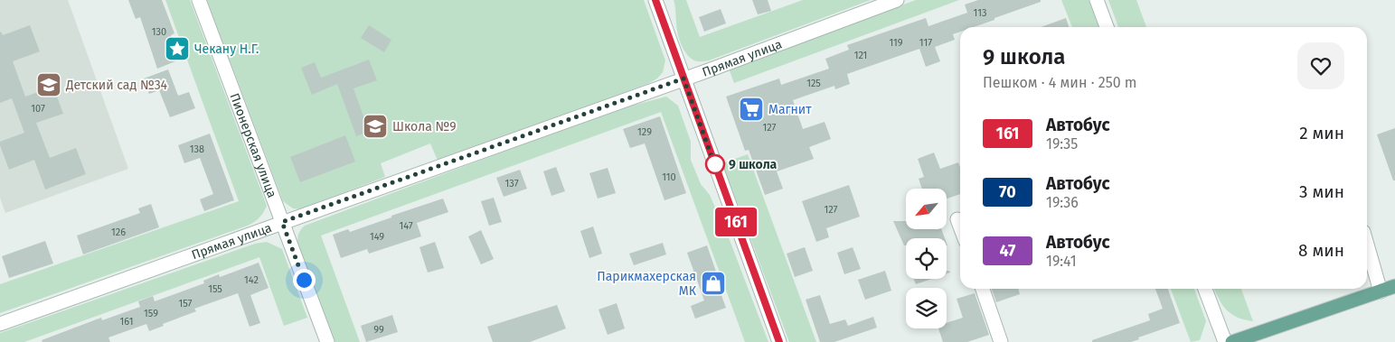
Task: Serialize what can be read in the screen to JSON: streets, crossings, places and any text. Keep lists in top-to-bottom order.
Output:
{
  "streets": {
    "street": ["Прямая улица", "Пионерская улица"]
  },
  "crossings": [
    ["Прямая улица", "Пионерская улица"]
  ],
  "places": {
    "place": ["Чекану Н.Г."],
    "school or university": ["Детский сад №34", "Школа №9"],
    "supermarket": ["Магнит"],
    "other": ["9 школа"],
    "shop": ["Парикмахерская МК"]
  },
  "lines": ["bus line 161"],
  "house_numbers": [
    "113",
    "130",
    "119",
    "117",
    "121",
    "125",
    "107",
    "127",
    "129",
    "138",
    "110",
    "137",
    "127",
    "147",
    "126",
    "149",
    "142",
    "155",
    "157",
    "159",
    "161",
    "99"
  ],
  "north": "bottom left",
  "page": {
    "on_map": "161",
    "heading": ["9 школа", "Пешком · 4 мин · 250 m"],
    "list": [
      {
        "mark": "161",
        "name": "Автобус",
        "note": "19:35",
        "value": "2 мин"
      },
      {
        "mark": "70",
        "name": "Автобус",
        "note": "19:36",
        "value": "3 мин"
      },
      {
        "mark": "47",
        "name": "Автобус",
        "note": "19:41",
        "value": "8 мин"
      }
    ]
  }
}
